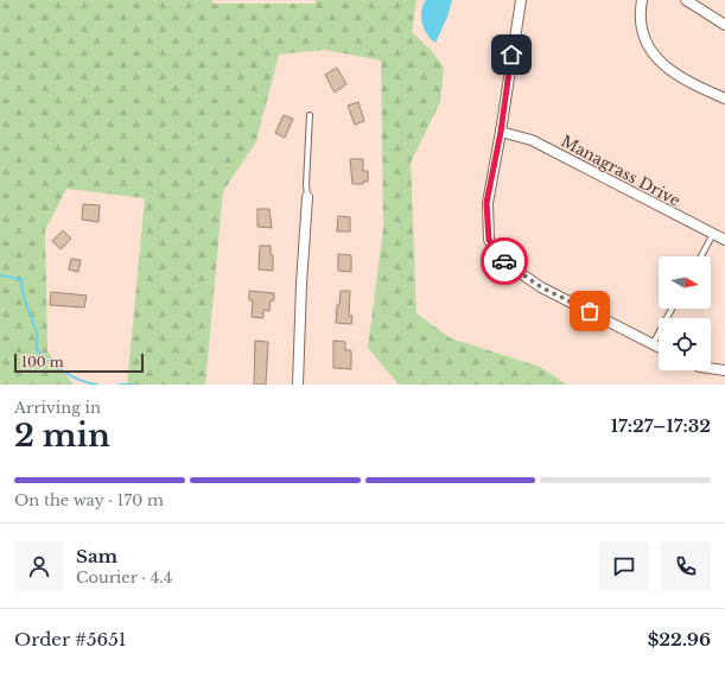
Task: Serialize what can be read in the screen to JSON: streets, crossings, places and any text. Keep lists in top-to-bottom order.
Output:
{
  "streets": {
    "street": ["Managrass Drive"]
  },
  "scale_bar": "100 m",
  "north": "right",
  "page": {
    "scale": "100 m",
    "heading": ["2 min", "Arriving in", "17:27–17:32"],
    "panel": [
      "Sam",
      "Courier · 4.4",
      "Order #5651",
      "$22.96"
    ],
    "bar": "On the way · 170 m"
  }
}
